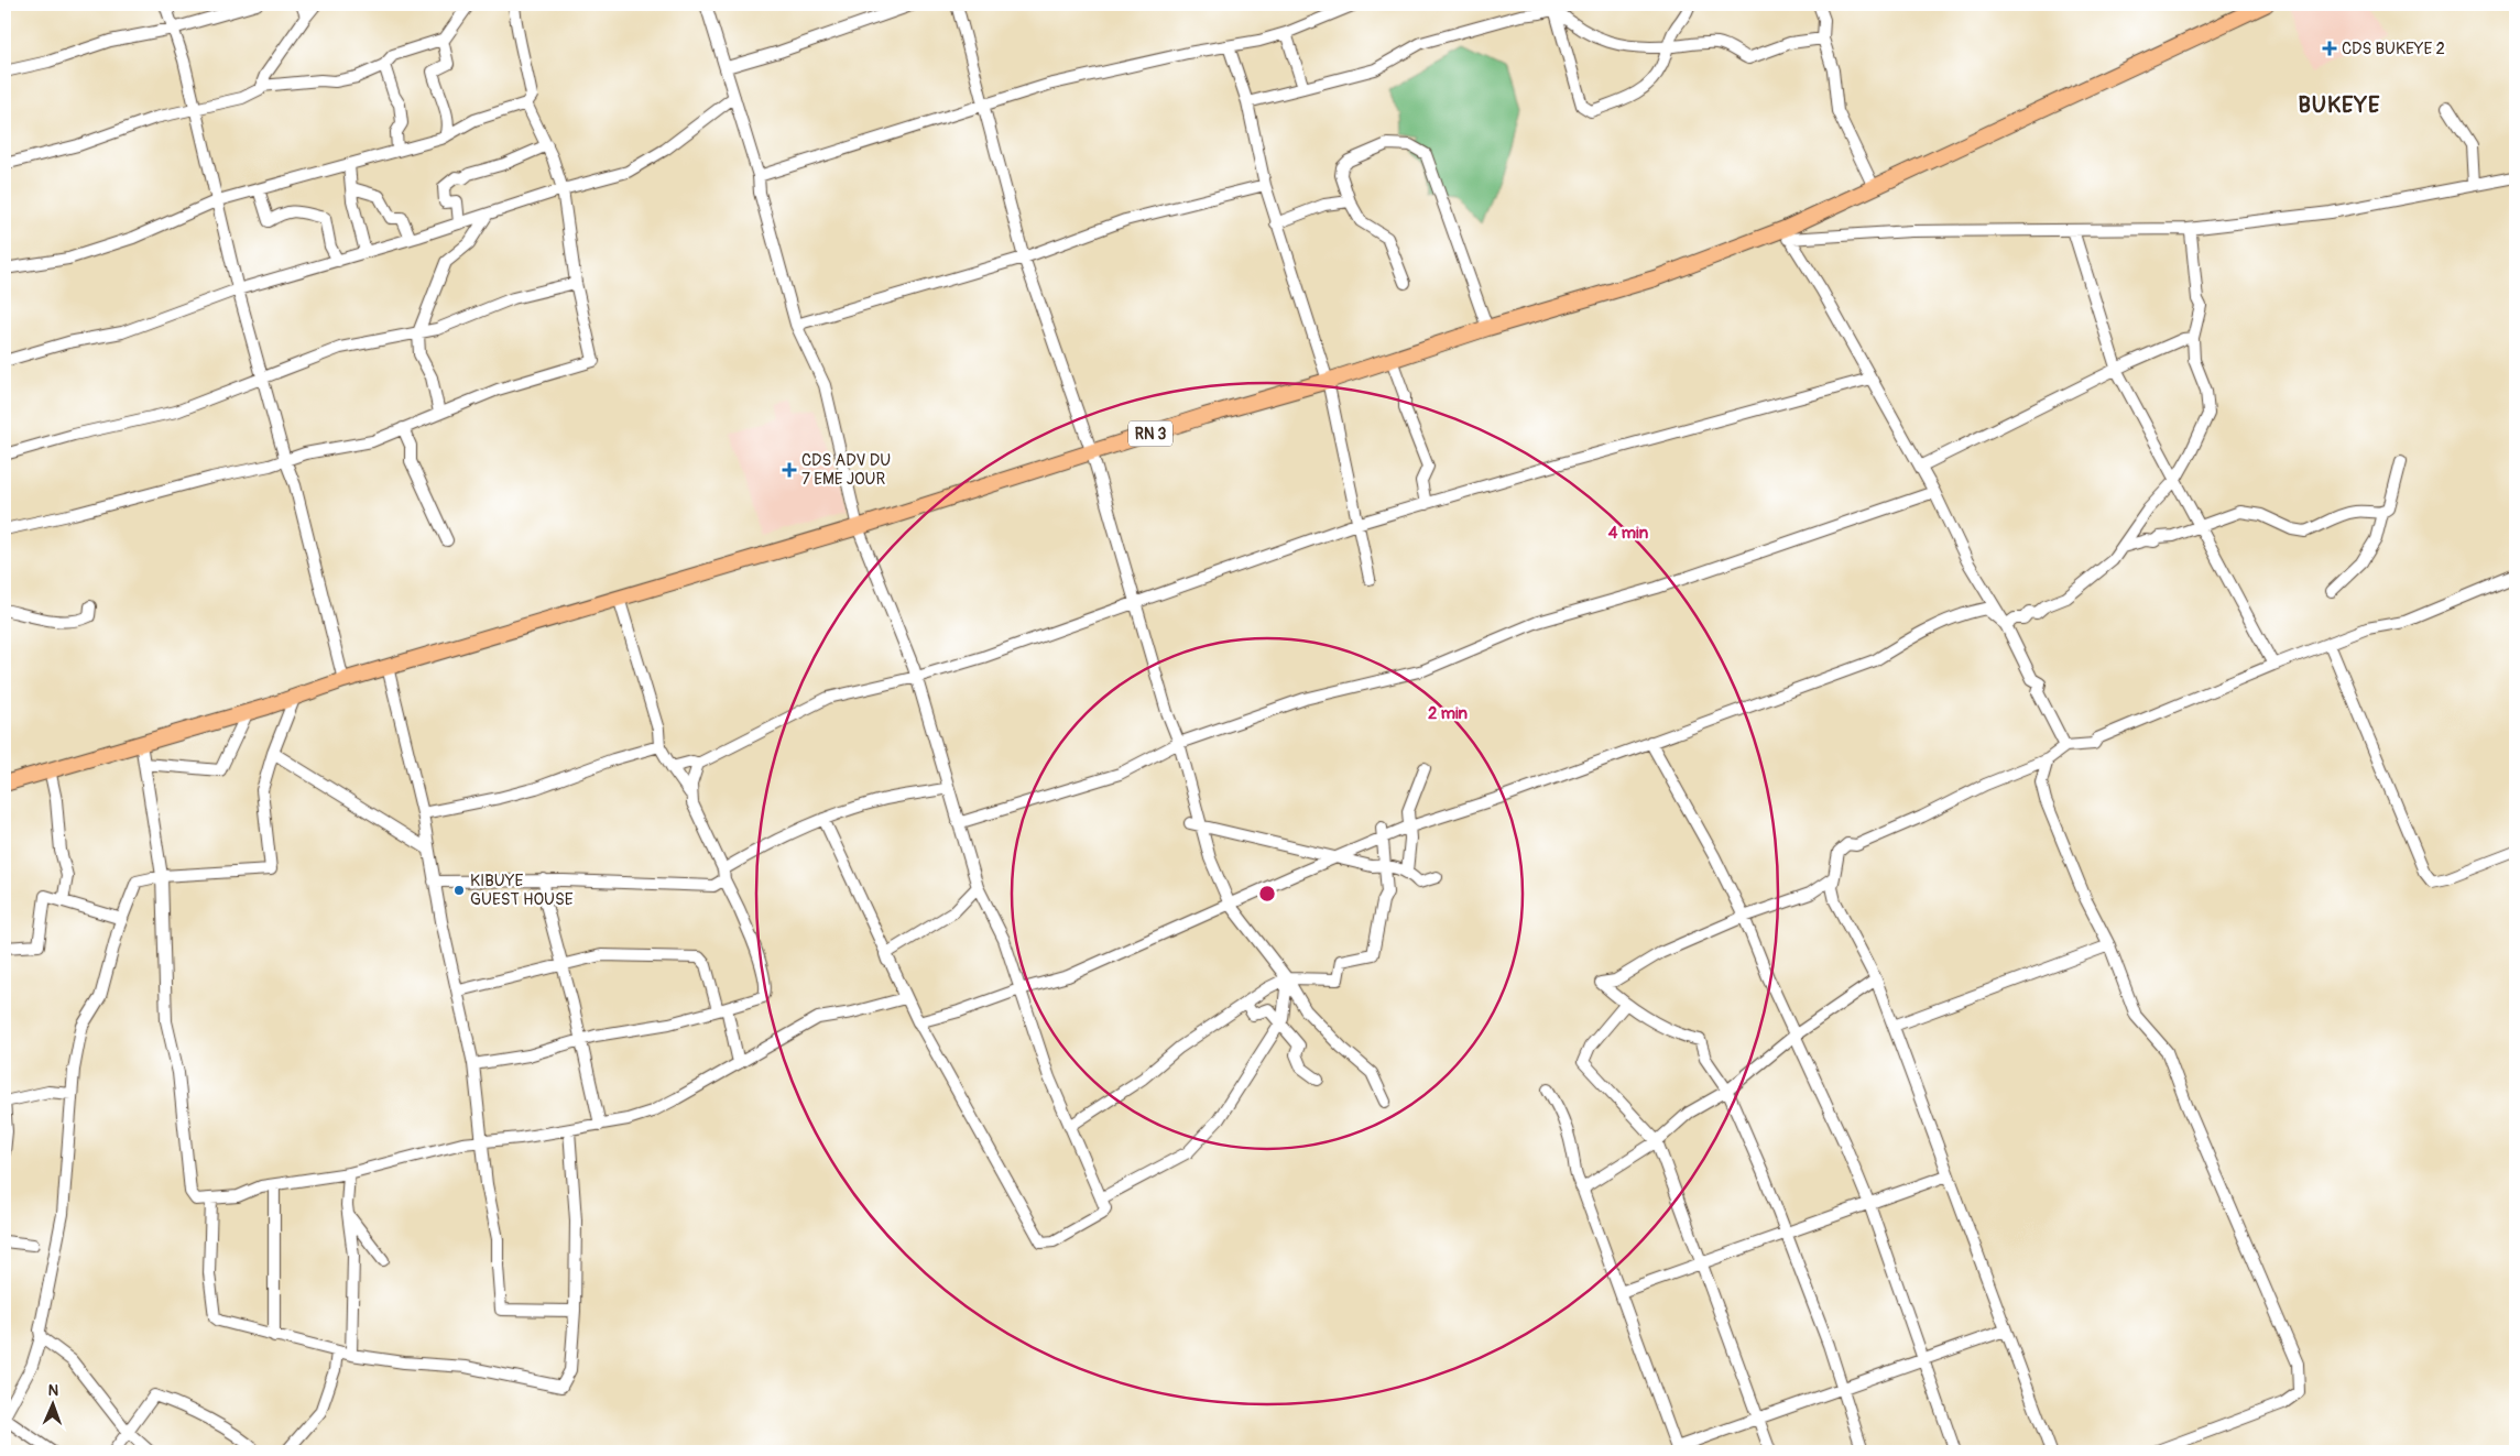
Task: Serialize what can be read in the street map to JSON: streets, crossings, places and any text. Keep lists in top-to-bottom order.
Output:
{
  "streets": {
    "highway": ["RN 3"]
  },
  "districts": ["BUKEYE"],
  "places": {
    "health": ["CDS BUKEYE 2", "CDS ADV DU 7 EME JOUR"],
    "other": ["KIBUYE GUEST HOUSE"]
  },
  "north": "top",
  "rings": ["4 min", "2 min"]
}
